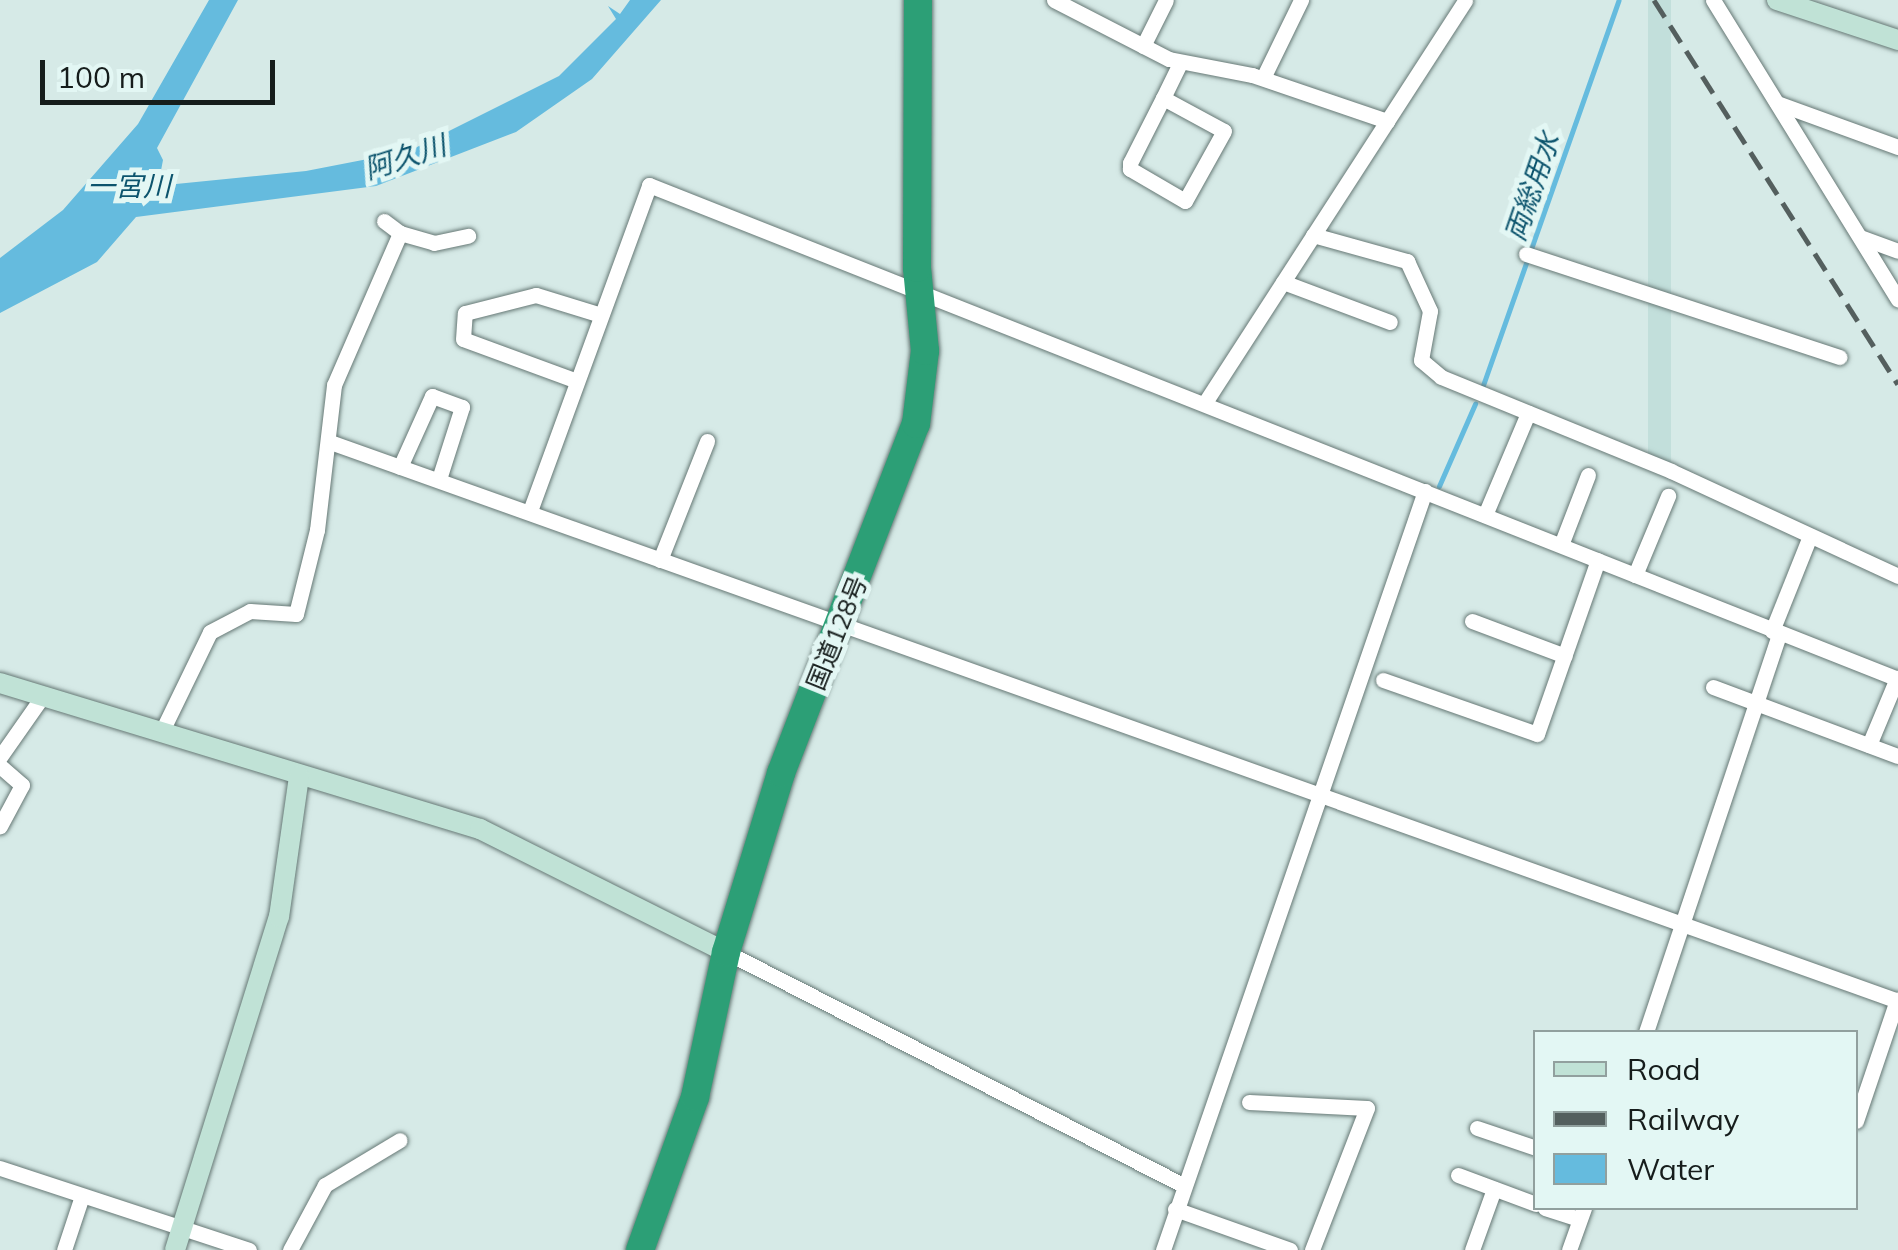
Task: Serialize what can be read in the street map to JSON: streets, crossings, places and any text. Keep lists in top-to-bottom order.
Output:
{
  "streets": {
    "highway": ["国道128号"]
  },
  "water": ["阿久川", "一宮川", "両総用水"],
  "legend": ["Road", "Railway", "Water"],
  "scale_bar": "100 m"
}
